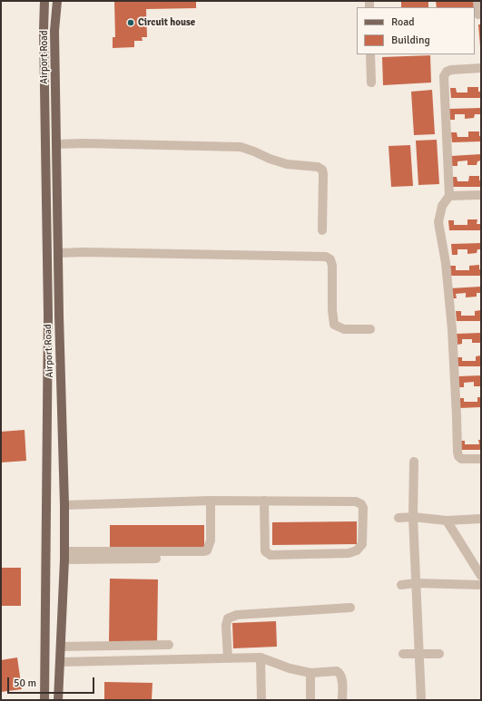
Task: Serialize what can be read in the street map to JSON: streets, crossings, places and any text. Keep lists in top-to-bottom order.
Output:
{
  "streets": {
    "main road": ["Airport Road"]
  },
  "places": ["Circuit house"],
  "legend": ["Road", "Building"],
  "scale_bar": "50 m"
}
